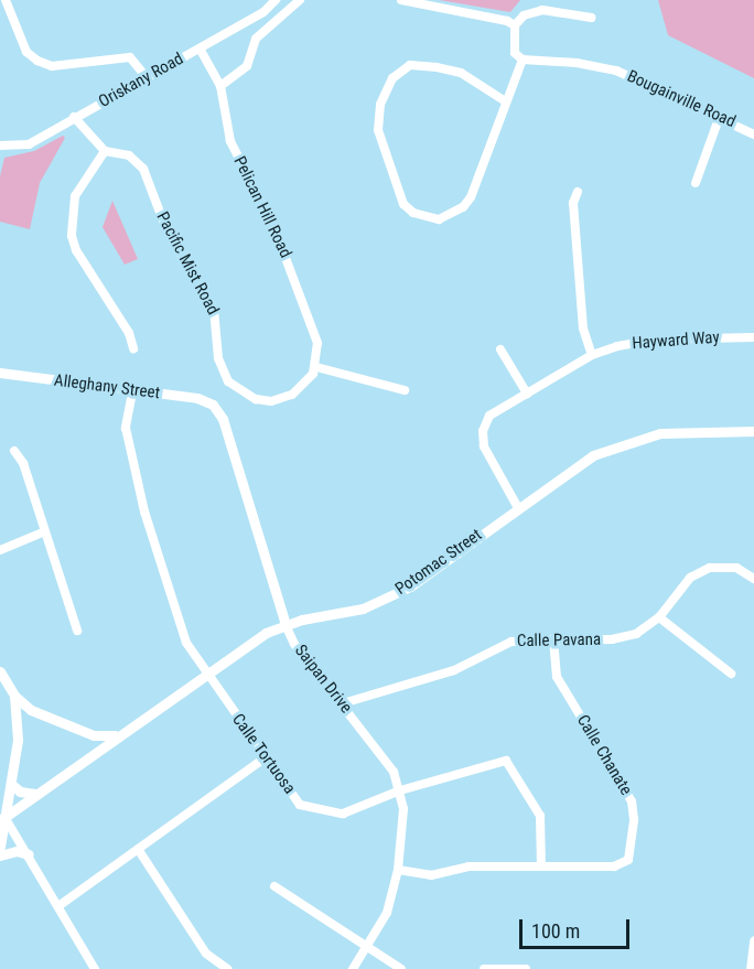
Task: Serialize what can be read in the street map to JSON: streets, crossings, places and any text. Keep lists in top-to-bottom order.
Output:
{
  "streets": {
    "street": [
      "Oriskany Road",
      "Bougainville Road",
      "Pelican Hill Road",
      "Pacific Mist Road",
      "Hayward Way",
      "Alleghany Street",
      "Potomac Street",
      "Calle Pavana",
      "Saipan Drive",
      "Calle Tortuosa",
      "Calle Chanate"
    ]
  },
  "crossings": [
    ["Oriskany Road", "Pelican Hill Road"],
    ["Oriskany Road", "Pacific Mist Road"],
    ["Pelican Hill Road", "Pacific Mist Road"],
    ["Hayward Way", "Potomac Street"],
    ["Alleghany Street", "Saipan Drive"],
    ["Alleghany Street", "Calle Tortuosa"],
    ["Potomac Street", "Saipan Drive"],
    ["Potomac Street", "Calle Tortuosa"],
    ["Calle Pavana", "Saipan Drive"],
    ["Calle Pavana", "Calle Chanate"],
    ["Saipan Drive", "Calle Tortuosa"],
    ["Calle Tortuosa", "Calle Chanate"]
  ],
  "scale_bar": "100 m"
}
